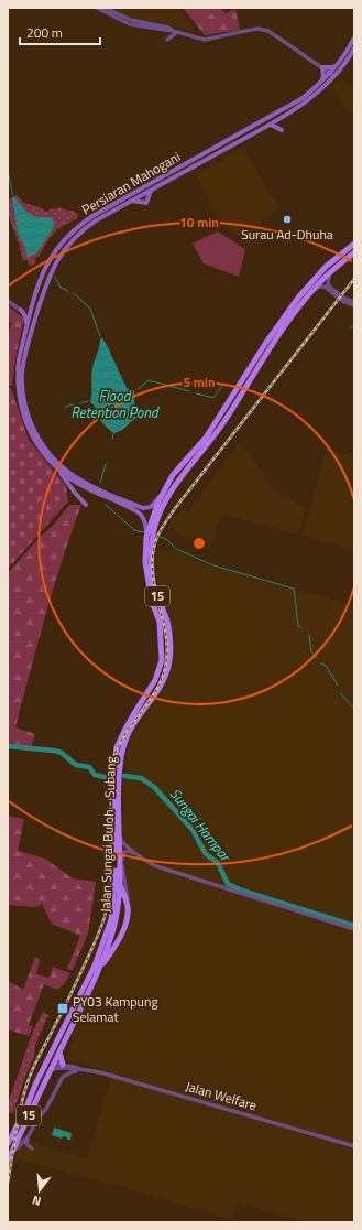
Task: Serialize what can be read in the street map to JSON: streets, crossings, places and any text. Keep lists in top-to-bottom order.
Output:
{
  "streets": {
    "highway": ["15", "Jalan Sungai Buloh - Subang"],
    "main road": ["Persiaran Mahogani"],
    "street": ["Jalan Welfare"]
  },
  "crossings": [
    ["Persiaran Mahogani", "Jalan Sungai Buloh - Subang"],
    ["Jalan Sungai Buloh - Subang", "Jalan Welfare"]
  ],
  "water": ["Flood Retention Pond", "Sungai Hampar"],
  "places": {
    "other": ["Surau Ad-Dhuha"],
    "transit": ["PY03 Kampung Selamat"]
  },
  "scale_bar": "200 m",
  "north": "bottom",
  "rings": ["10 min", "5 min"]
}
